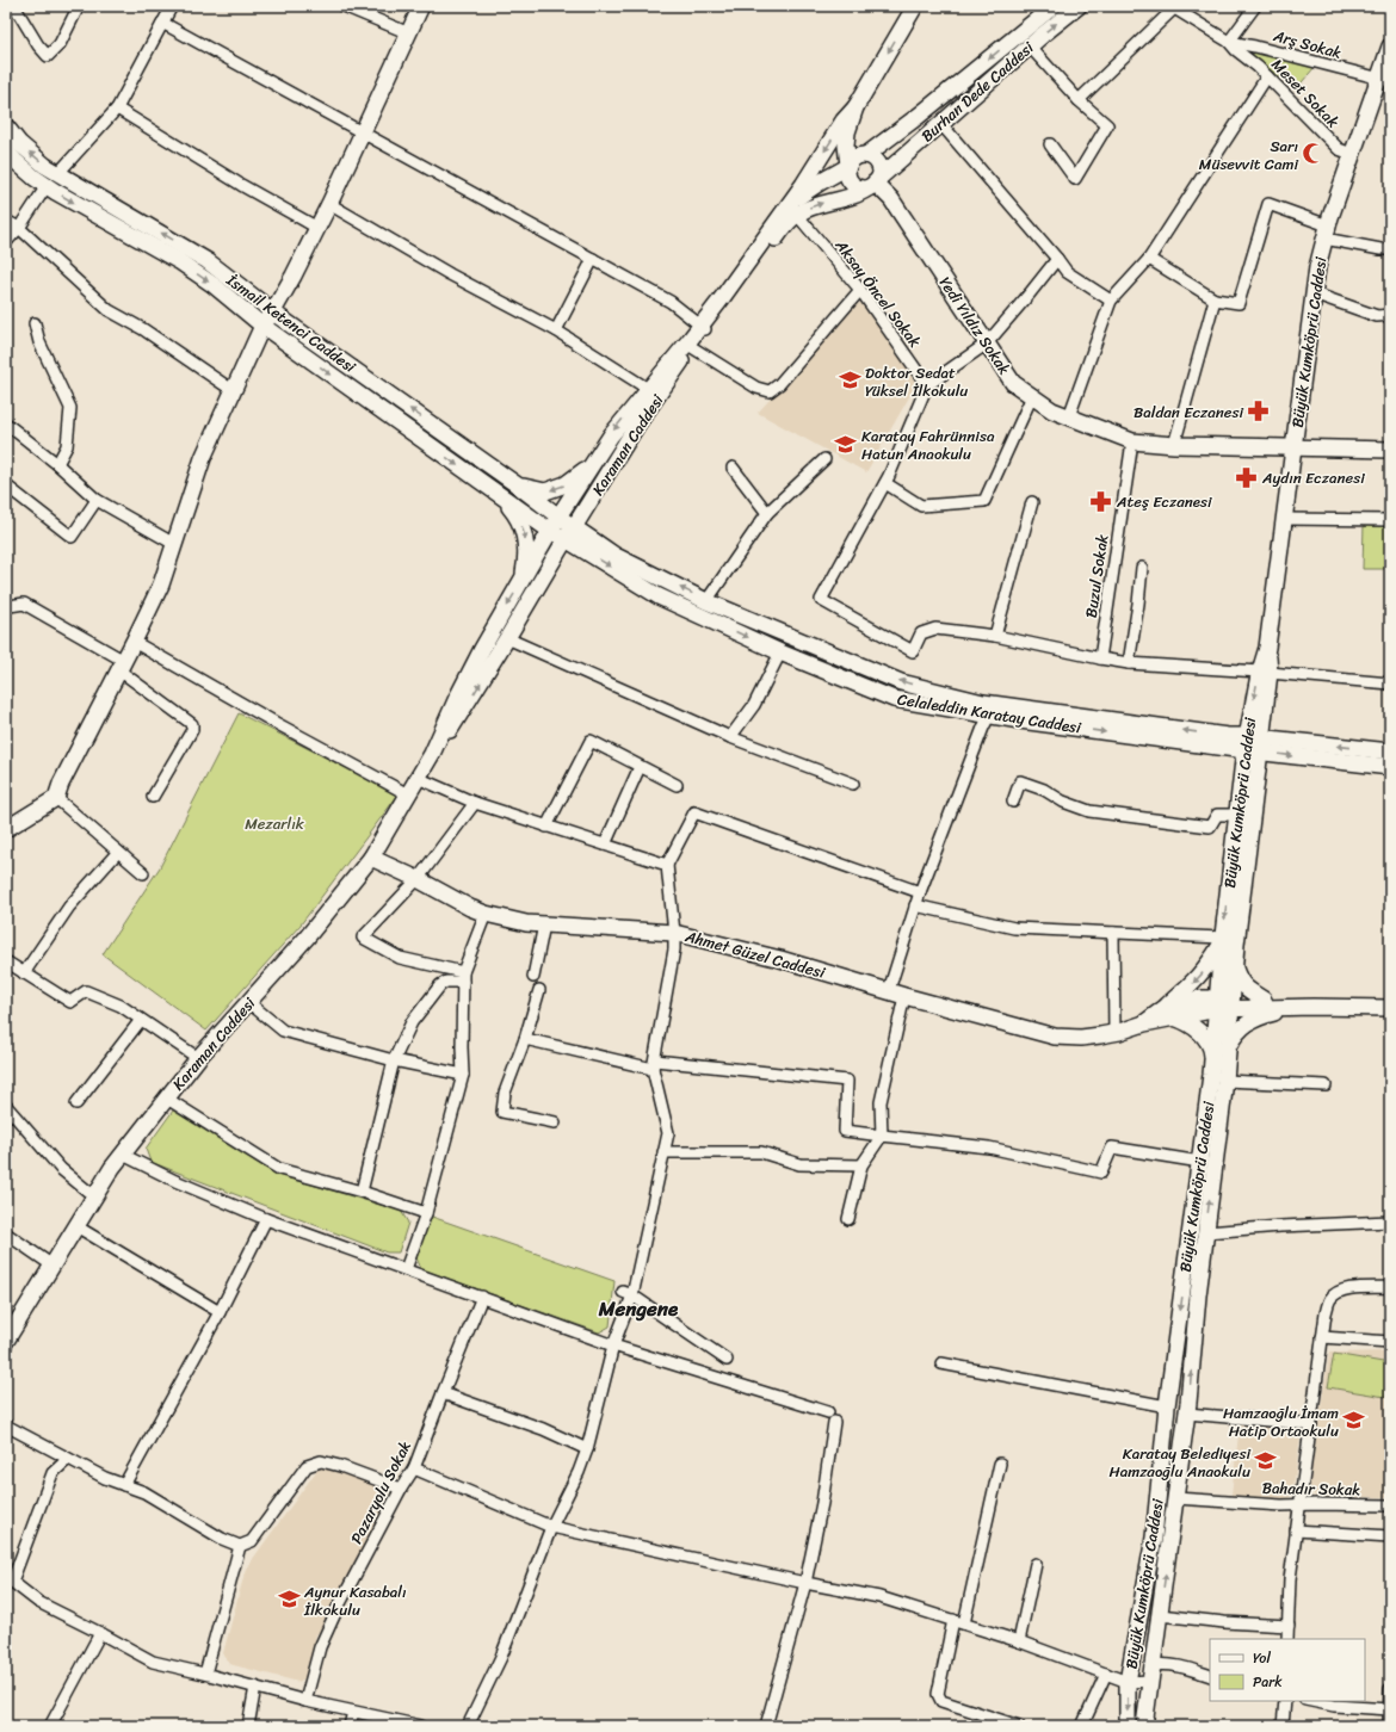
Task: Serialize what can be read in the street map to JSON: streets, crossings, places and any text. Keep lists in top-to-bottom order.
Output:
{
  "streets": {
    "main road": [
      "Burhan Dede Caddesi",
      "İsmail Ketenci Caddesi",
      "Yedi Yıldız Sokak",
      "Büyük Kumköprü Caddesi",
      "Karaman Caddesi",
      "Celaleddin Karatay Caddesi",
      "Ahmet Güzel Caddesi"
    ],
    "street": [
      "Arş Sokak",
      "Meset Sokak",
      "Aksay Öncel Sokak",
      "Buzul Sokak",
      "Bahadır Sokak",
      "Pazaryolu Sokak"
    ]
  },
  "crossings": [
    ["Arş Sokak", "Meset Sokak"],
    ["Arş Sokak", "Büyük Kumköprü Caddesi"],
    ["Burhan Dede Caddesi", "Yedi Yıldız Sokak"],
    ["Burhan Dede Caddesi", "Karaman Caddesi"],
    ["Meset Sokak", "Büyük Kumköprü Caddesi"],
    ["Aksay Öncel Sokak", "Karaman Caddesi"],
    ["İsmail Ketenci Caddesi", "Karaman Caddesi"],
    ["İsmail Ketenci Caddesi", "Celaleddin Karatay Caddesi"],
    ["Yedi Yıldız Sokak", "Büyük Kumköprü Caddesi"],
    ["Yedi Yıldız Sokak", "Karaman Caddesi"],
    ["Yedi Yıldız Sokak", "Buzul Sokak"],
    ["Büyük Kumköprü Caddesi", "Celaleddin Karatay Caddesi"],
    ["Büyük Kumköprü Caddesi", "Ahmet Güzel Caddesi"],
    ["Büyük Kumköprü Caddesi", "Bahadır Sokak"],
    ["Karaman Caddesi", "Celaleddin Karatay Caddesi"],
    ["Karaman Caddesi", "Ahmet Güzel Caddesi"]
  ],
  "districts": ["Mengene"],
  "parks": ["Mezarlık"],
  "places": {
    "mosque": ["Sarı Müsevvit Cami"],
    "school or university": [
      "Doktor Sedat Yüksel İlkokulu",
      "Karatay Fahrünnisa Hatun Anaokulu",
      "Hamzaoğlu İmam Hatip Ortaokulu",
      "Karatay Belediyesi Hamzaoğlu Anaokulu",
      "Aynur Kasabalı İlkokulu"
    ],
    "pharmacy": ["Baldan Eczanesi", "Aydın Eczanesi", "Ateş Eczanesi"]
  },
  "legend": ["Yol", "Park"]
}
